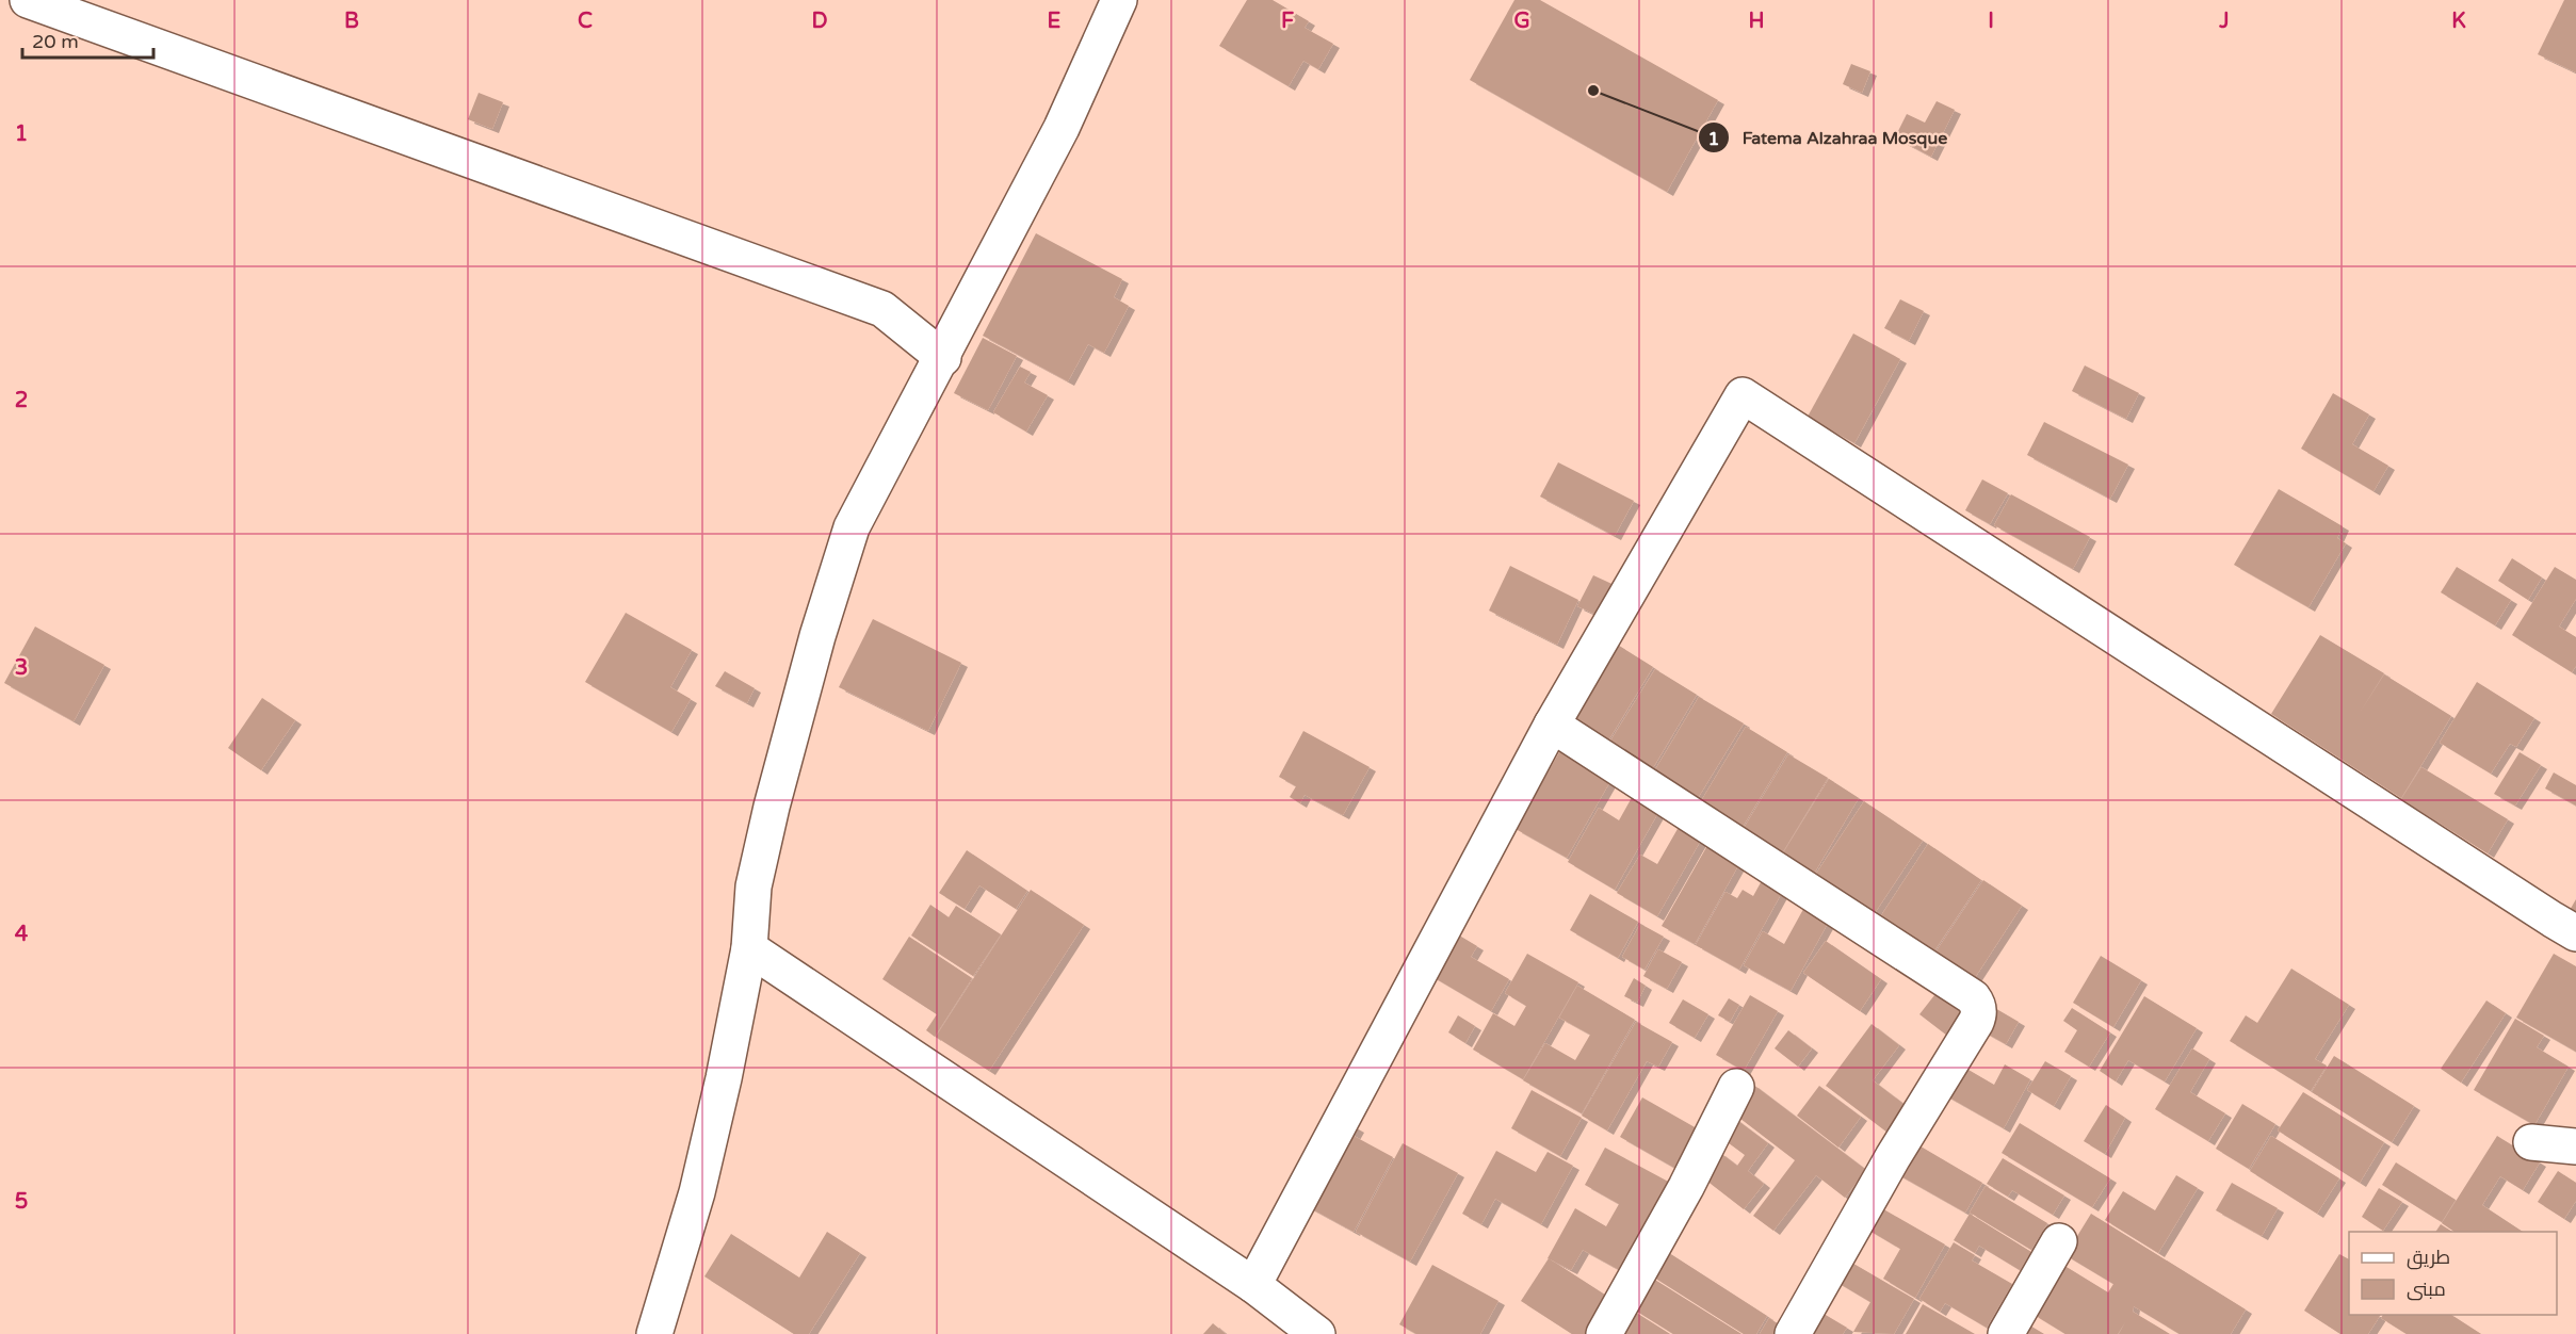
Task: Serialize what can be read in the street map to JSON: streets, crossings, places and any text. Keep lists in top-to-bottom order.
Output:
{
  "places": ["Fatema Alzahraa Mosque"],
  "legend": ["طريق", "مبنى"],
  "scale_bar": "20 m",
  "grid": {
    "columns": [
      "B",
      "C",
      "D",
      "E",
      "F",
      "G",
      "H",
      "I",
      "J",
      "K"
    ],
    "rows": [
      "1",
      "2",
      "3",
      "4",
      "5"
    ]
  }
}
